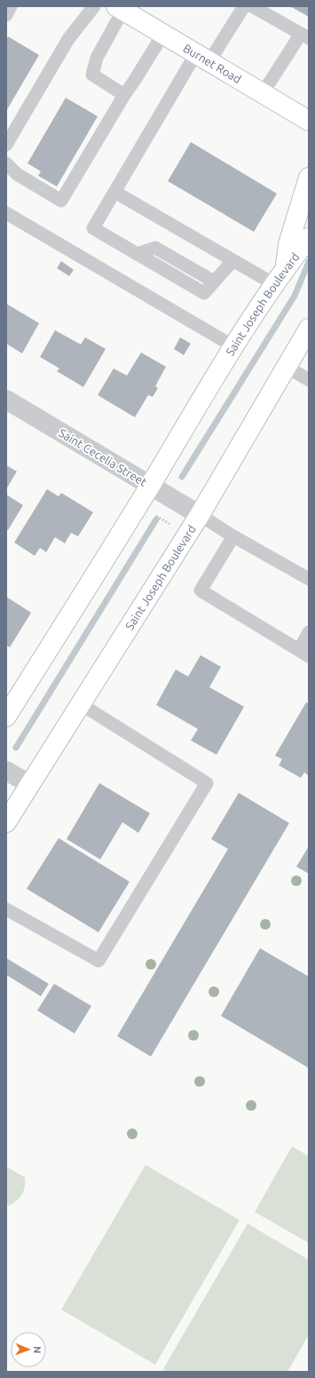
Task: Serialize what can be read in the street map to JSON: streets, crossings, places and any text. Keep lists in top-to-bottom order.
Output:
{
  "streets": {
    "street": ["Burnet Road", "Saint Joseph Boulevard", "Saint Cecelia Street"]
  },
  "crossings": [
    ["Saint Joseph Boulevard", "Saint Cecelia Street"]
  ],
  "north": "right"
}
